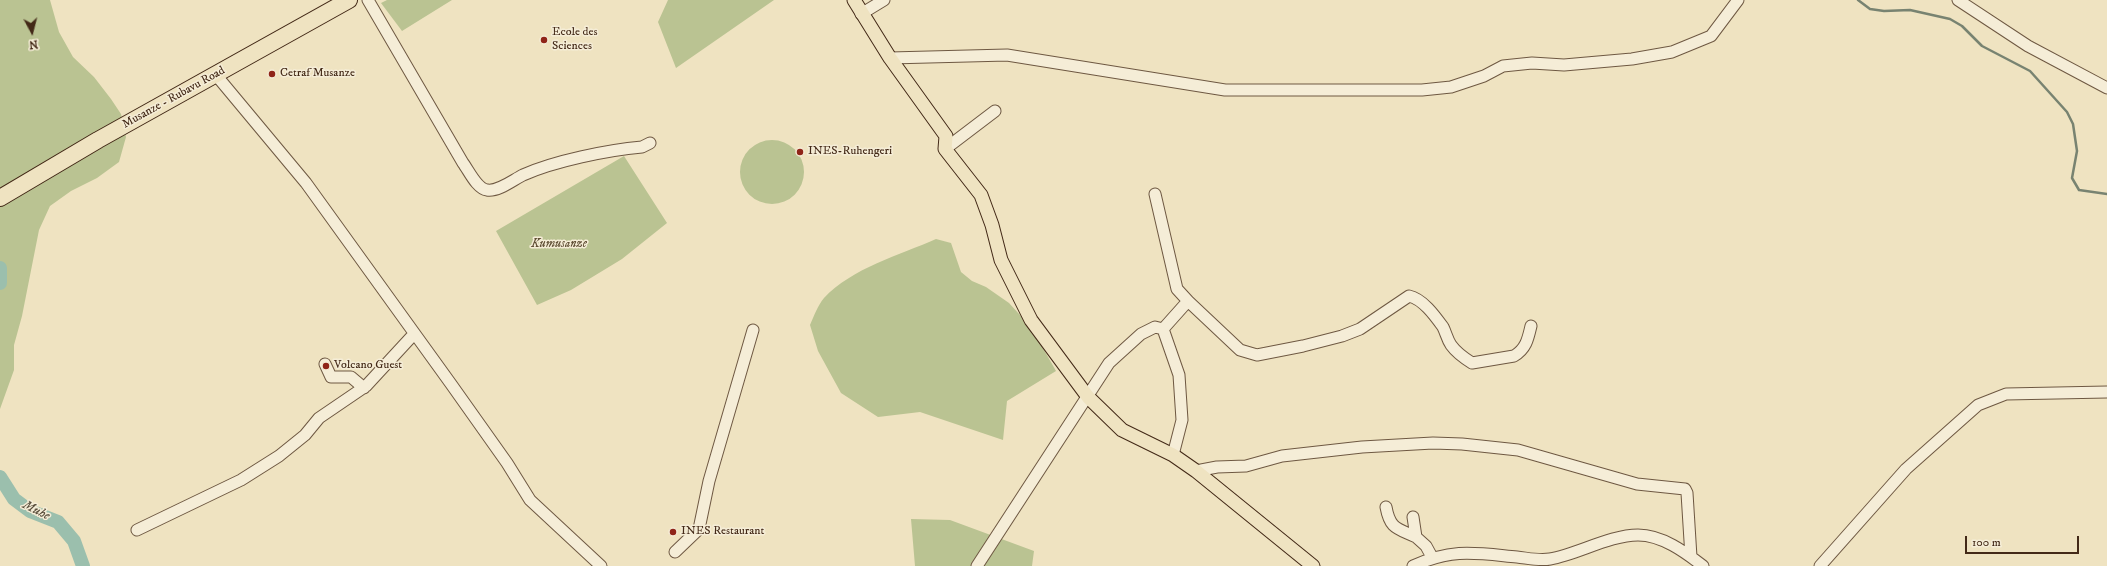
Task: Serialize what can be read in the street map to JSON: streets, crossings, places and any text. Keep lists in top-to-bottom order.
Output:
{
  "streets": {
    "highway": ["Musanze - Rubavu Road"]
  },
  "water": ["Muhe"],
  "parks": ["Kumusanze"],
  "places": [
    "Ecole des Sciences",
    "Cetraf Musanze",
    "INES-Ruhengeri",
    "Volcano Guest",
    "INES Restaurant"
  ],
  "scale_bar": "100 m",
  "north": "bottom"
}
